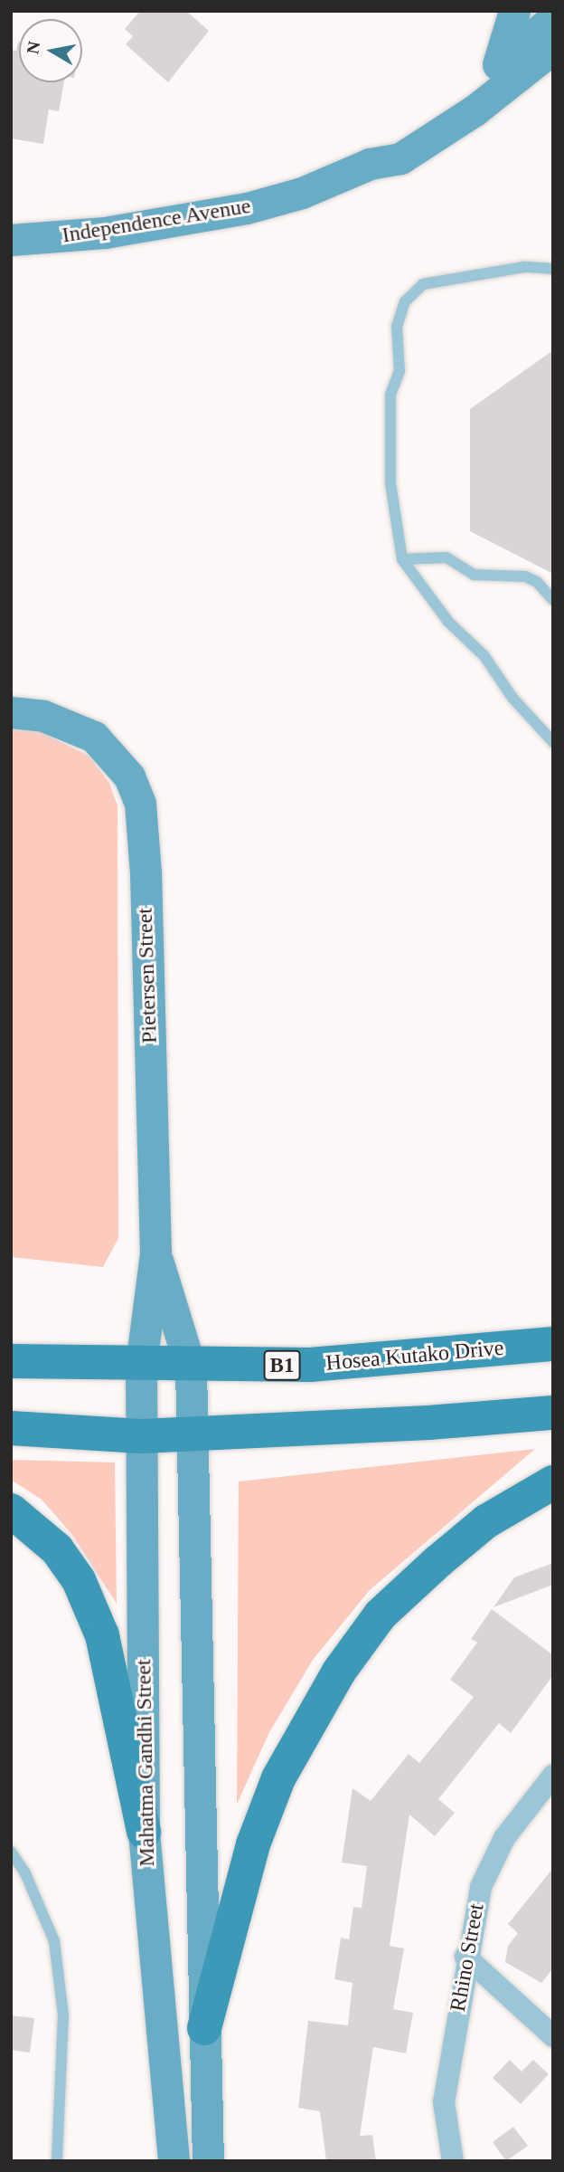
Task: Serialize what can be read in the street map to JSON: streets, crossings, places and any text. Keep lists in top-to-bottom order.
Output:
{
  "streets": {
    "main road": ["Hosea Kutako Drive", "B1"],
    "street": [
      "Independence Avenue",
      "Pietersen Street",
      "Mahatma Gandhi Street",
      "Rhino Street"
    ]
  },
  "crossings": [
    ["Pietersen Street", "Hosea Kutako Drive"],
    ["Pietersen Street", "Mahatma Gandhi Street"],
    ["Hosea Kutako Drive", "Mahatma Gandhi Street"]
  ],
  "north": "left"
}
